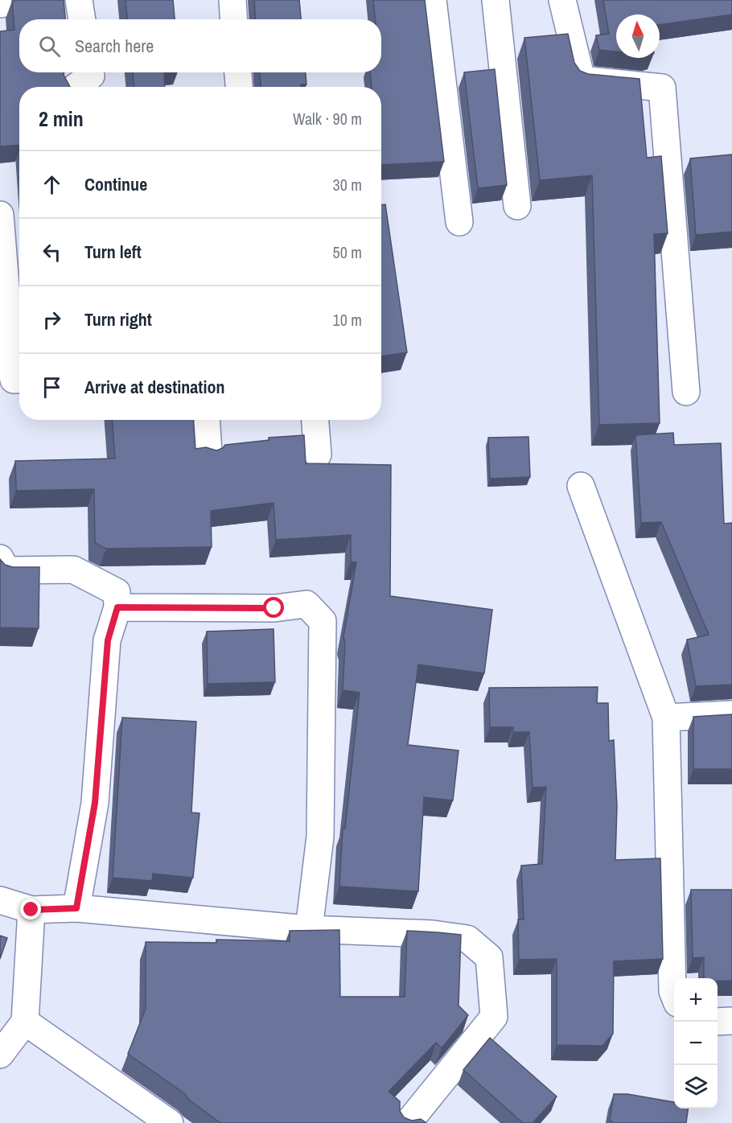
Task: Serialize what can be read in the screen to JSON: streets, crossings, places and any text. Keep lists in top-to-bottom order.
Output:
{
  "north": "top",
  "page": {
    "search": "Search here",
    "heading": ["2 min", "Walk · 90 m"],
    "list": [
      ["Continue", "30 m"],
      ["Turn left", "50 m"],
      ["Turn right", "10 m"],
      "Arrive at destination"
    ],
    "map_buttons": ["+", "−"]
  }
}
